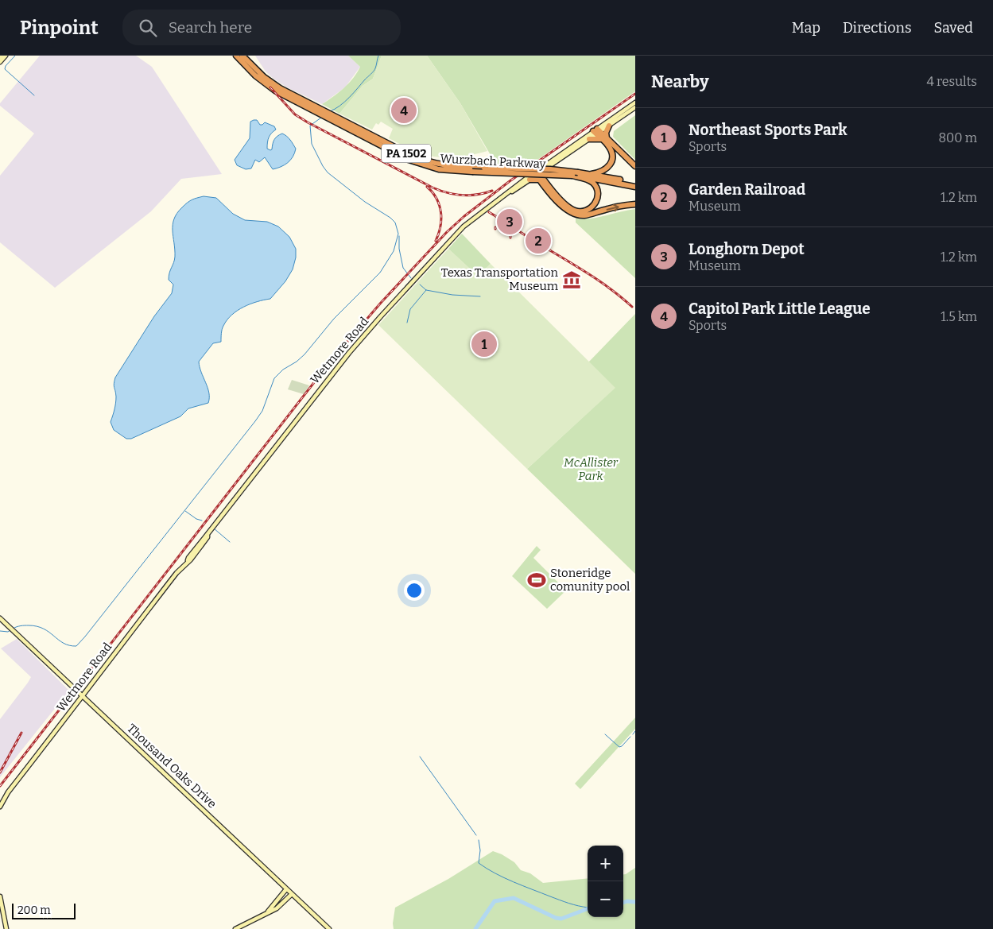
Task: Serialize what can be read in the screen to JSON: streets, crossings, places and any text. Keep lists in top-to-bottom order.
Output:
{
  "streets": {
    "highway": ["PA 1502", "Wurzbach Parkway"],
    "main road": ["Wetmore Road", "Thousand Oaks Drive"]
  },
  "crossings": [
    ["Wetmore Road", "Thousand Oaks Drive"]
  ],
  "parks": ["McAllister Park"],
  "places": {
    "museum": ["Texas Transportation Museum"],
    "sports": ["Stoneridge comunity pool"]
  },
  "scale_bar": "200 m",
  "page": {
    "header": "Pinpoint",
    "search": "Search here",
    "nav": ["Map", "Directions", "Saved"],
    "heading": ["Nearby", "4 results"],
    "pins": [
      "4",
      "3",
      "2",
      "1"
    ],
    "list": [
      {
        "mark": "1",
        "name": "Northeast Sports Park",
        "note": "Sports",
        "value": "800 m"
      },
      {
        "mark": "2",
        "name": "Garden Railroad",
        "note": "Museum",
        "value": "1.2 km"
      },
      {
        "mark": "3",
        "name": "Longhorn Depot",
        "note": "Museum",
        "value": "1.2 km"
      },
      {
        "mark": "4",
        "name": "Capitol Park Little League",
        "note": "Sports",
        "value": "1.5 km"
      }
    ],
    "map_buttons": ["+", "−"],
    "scale": "200 m"
  }
}
